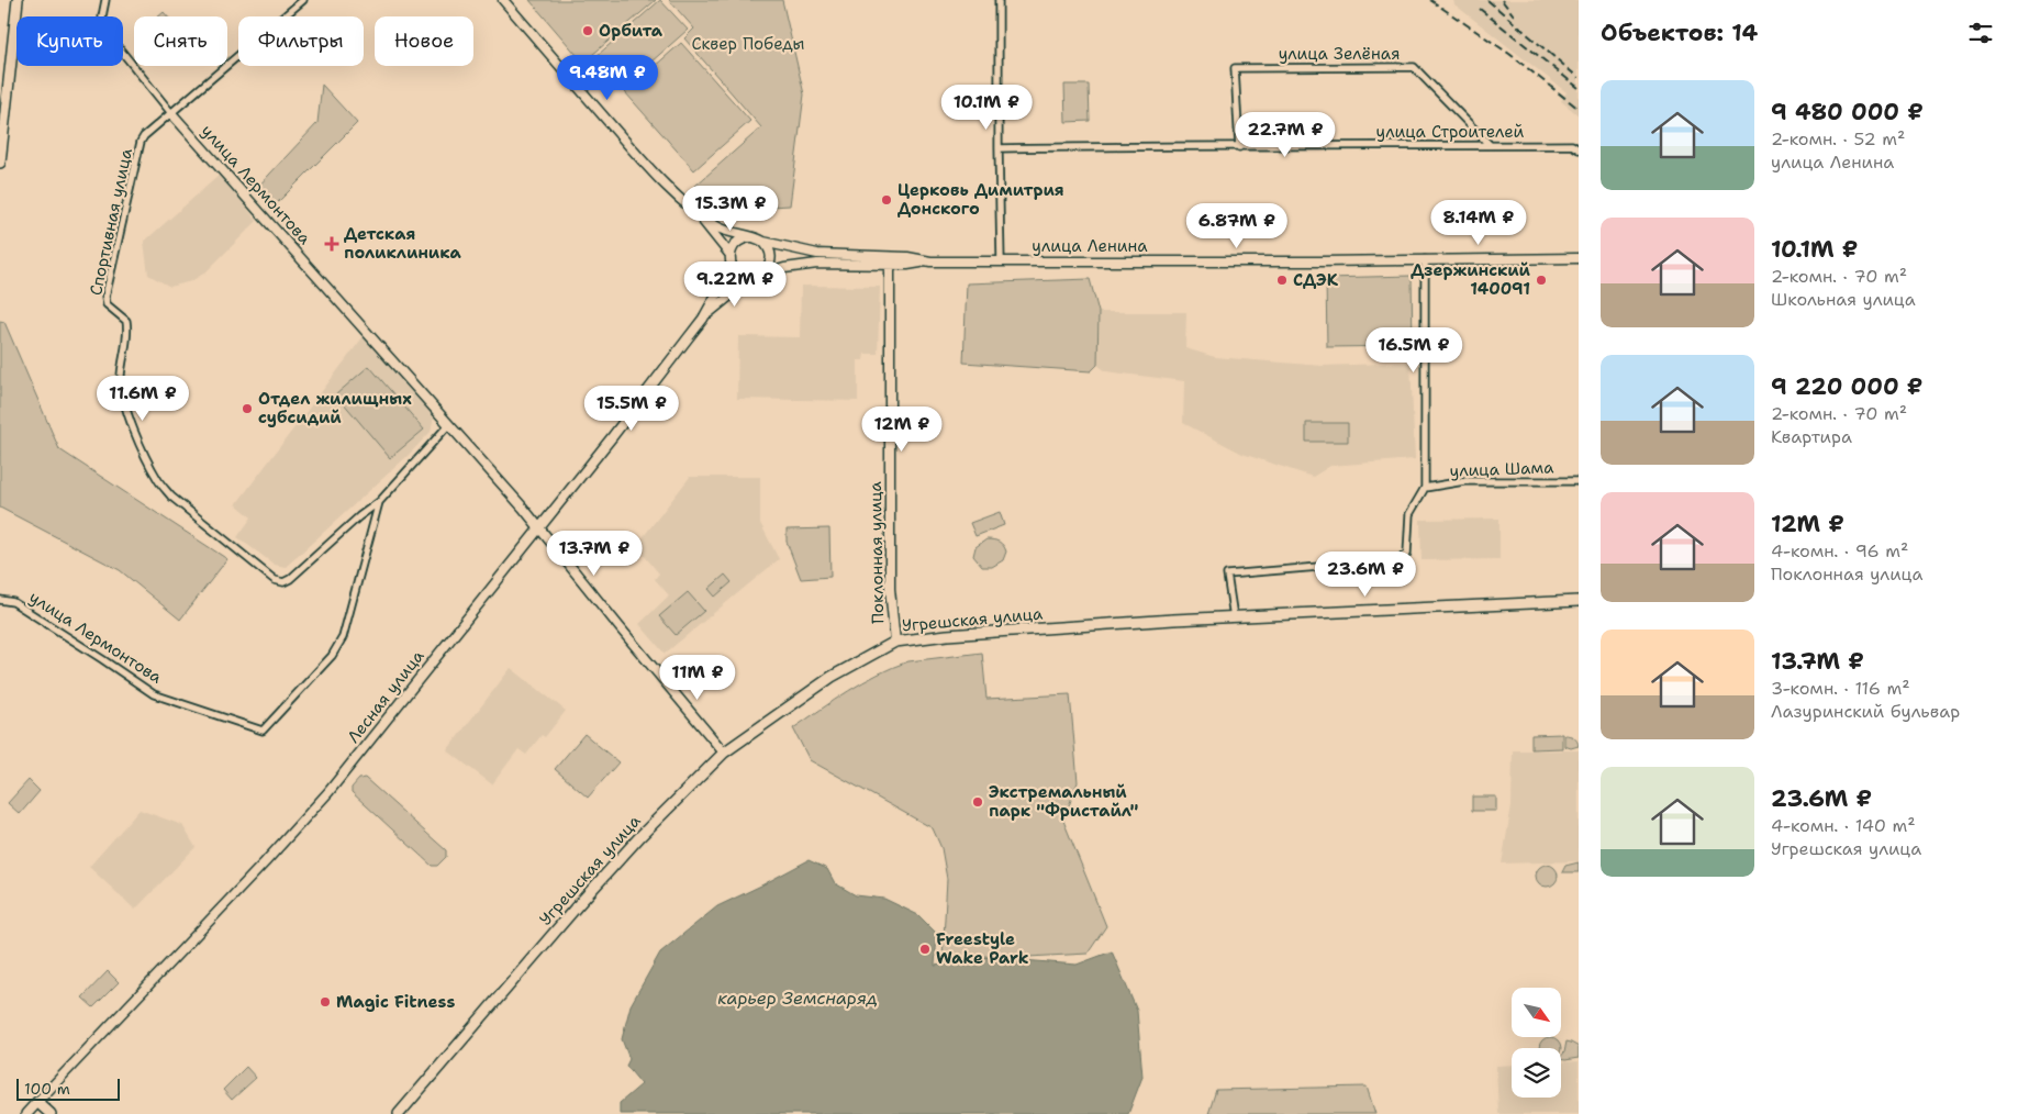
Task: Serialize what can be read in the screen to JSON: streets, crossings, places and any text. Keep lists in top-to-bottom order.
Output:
{
  "streets": {
    "main road": ["Угрешская улица", "Лесная улица"],
    "street": [
      "улица Зелёная",
      "улица Строителей",
      "улица Лермонтова",
      "Спортивная улица",
      "улица Ленина",
      "улица Шама",
      "Поклонная улица"
    ]
  },
  "crossings": [
    ["улица Зелёная", "улица Строителей"],
    ["улица Лермонтова", "Спортивная улица"],
    ["улица Лермонтова", "Угрешская улица"],
    ["улица Лермонтова", "Лесная улица"],
    ["улица Ленина", "Поклонная улица"],
    ["улица Ленина", "Лесная улица"],
    ["Поклонная улица", "Угрешская улица"]
  ],
  "water": ["карьер Земснаряд"],
  "parks": ["Сквер Победы"],
  "places": {
    "other": [
      "Орбита",
      "Церковь Димитрия Донского",
      "СДЭК",
      "Дзержинский 140091",
      "Отдел жилищных субсидий",
      "Экстремальный парк \"Фристайл\"",
      "Freestyle Wake Park",
      "Magic Fitness"
    ],
    "health": ["Детская поликлиника"]
  },
  "scale_bar": "100 m",
  "north": "bottom right",
  "page": {
    "heading": "Объектов: 14",
    "chip": [
      "Купить",
      "Снять",
      "Фильтры",
      "Новое"
    ],
    "price": [
      "9.48M ₽",
      "10.1M ₽",
      "22.7M ₽",
      "15.3M ₽",
      "8.14M ₽",
      "6.87M ₽",
      "9.22M ₽",
      "16.5M ₽",
      "11.6M ₽",
      "15.5M ₽",
      "12M ₽",
      "13.7M ₽",
      "23.6M ₽",
      "11M ₽"
    ],
    "list": [
      {
        "name": "9 480 000 ₽",
        "note": "2-комн. · 52 m² · улица Ленина"
      },
      {
        "name": "10.1M ₽",
        "note": "2-комн. · 70 m² · Школьная улица"
      },
      {
        "name": "9 220 000 ₽",
        "note": "2-комн. · 70 m² · Квартира"
      },
      {
        "name": "12M ₽",
        "note": "4-комн. · 96 m² · Поклонная улица"
      },
      {
        "name": "13.7M ₽",
        "note": "3-комн. · 116 m² · Лазуринский бульвар"
      },
      {
        "name": "23.6M ₽",
        "note": "4-комн. · 140 m² · Угрешская улица"
      }
    ],
    "scale": "100 m"
  }
}
